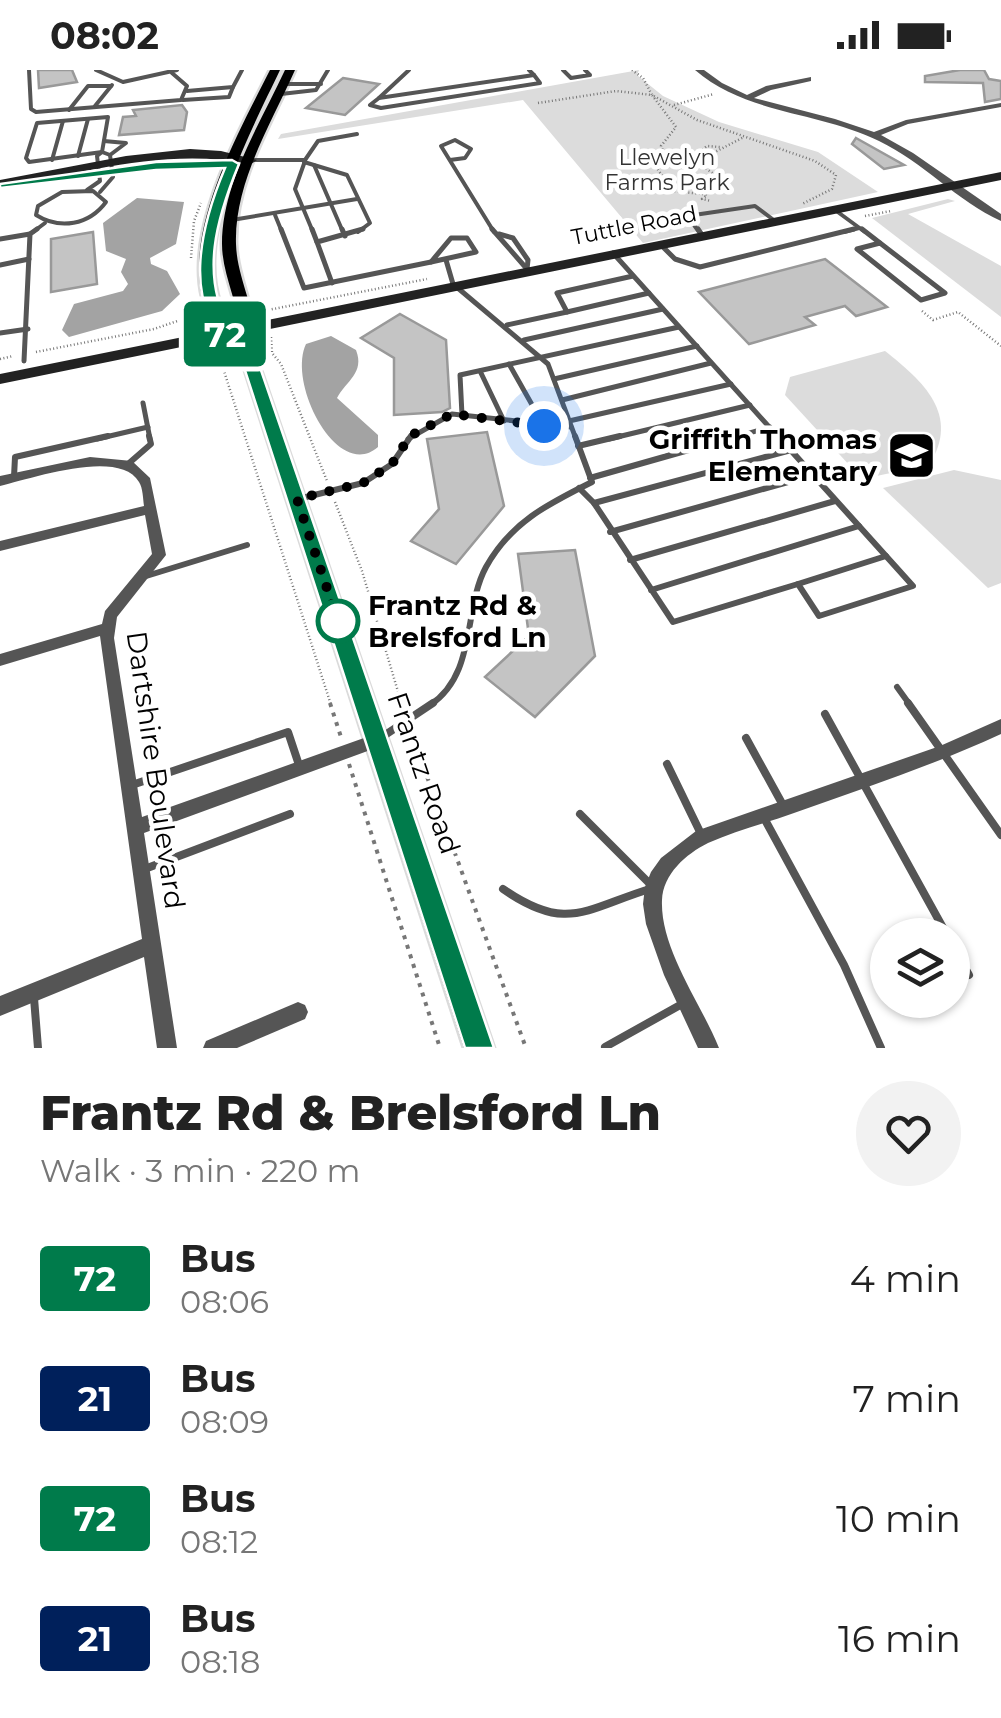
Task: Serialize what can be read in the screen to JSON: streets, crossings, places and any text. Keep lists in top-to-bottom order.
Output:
{
  "streets": {
    "main road": ["Tuttle Road", "Frantz Road"],
    "street": ["Dartshire Boulevard"]
  },
  "parks": ["Llewelyn Farms Park"],
  "places": {
    "school or university": ["Griffith Thomas Elementary"],
    "other": ["Frantz Rd & Brelsford Ln"]
  },
  "lines": ["bus line 72"],
  "page": {
    "status": "08:02",
    "on_map": "72",
    "heading": ["Frantz Rd & Brelsford Ln", "Walk · 3 min · 220 m"],
    "list": [
      {
        "mark": "72",
        "name": "Bus",
        "note": "08:06",
        "value": "4 min"
      },
      {
        "mark": "21",
        "name": "Bus",
        "note": "08:09",
        "value": "7 min"
      },
      {
        "mark": "72",
        "name": "Bus",
        "note": "08:12",
        "value": "10 min"
      },
      {
        "mark": "21",
        "name": "Bus",
        "note": "08:18",
        "value": "16 min"
      }
    ]
  }
}
